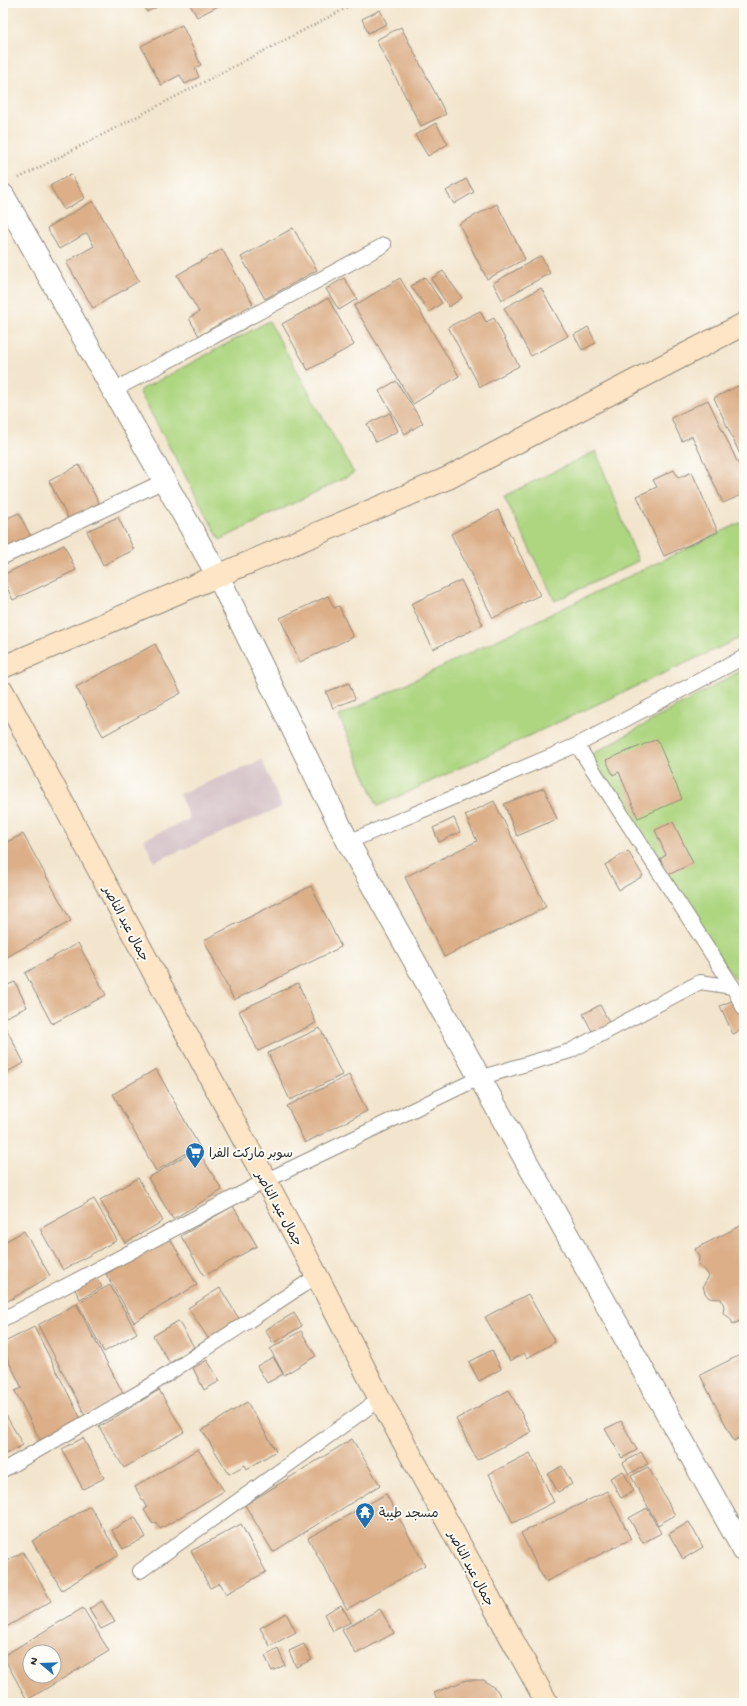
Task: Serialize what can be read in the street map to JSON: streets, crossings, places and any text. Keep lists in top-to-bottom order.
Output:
{
  "streets": {
    "main road": ["جمال عبد الناصر"]
  },
  "places": {
    "supermarket": ["سوبر ماركت الفرا"],
    "temple": ["مسجد طيبة"]
  },
  "north": "left"
}
